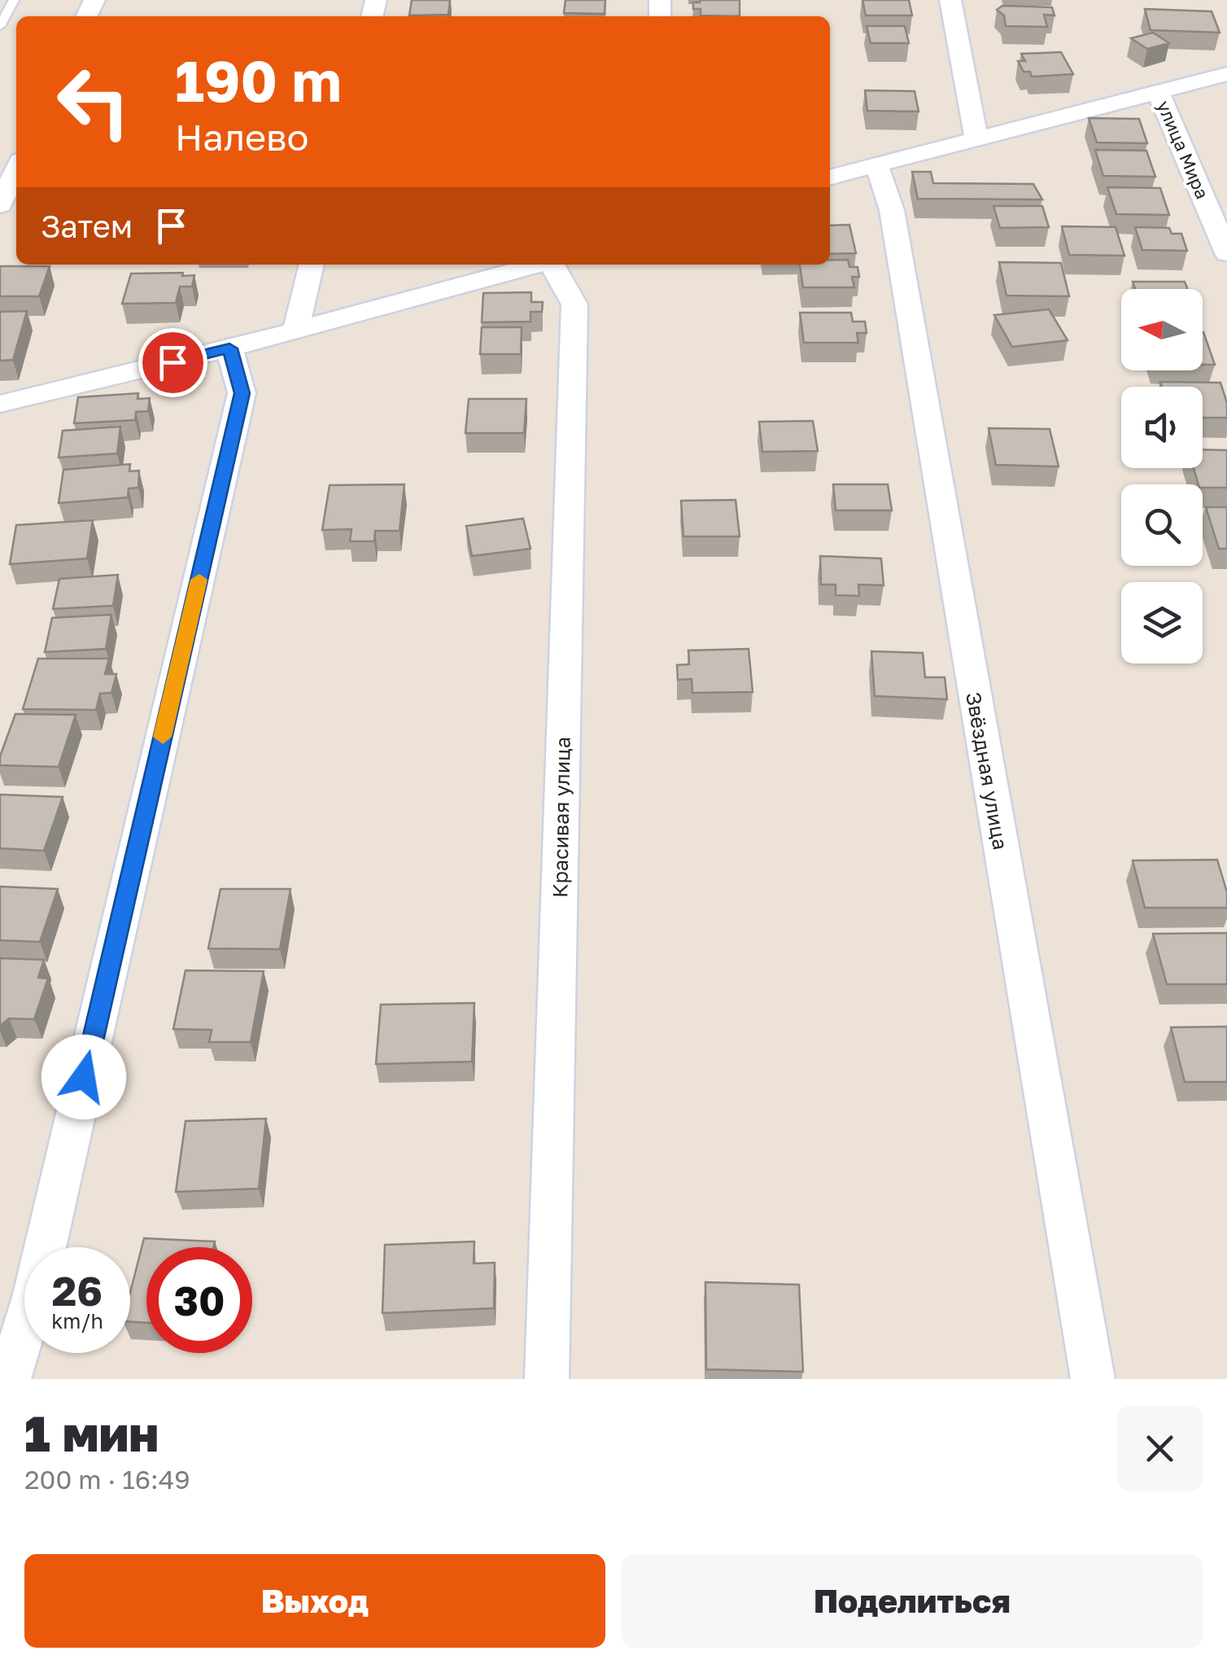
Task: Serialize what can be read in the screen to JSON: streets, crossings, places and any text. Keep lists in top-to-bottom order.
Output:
{
  "streets": {
    "street": ["улица Мира", "Звёздная улица", "Красивая улица"]
  },
  "north": "left",
  "page": {
    "turn": ["190 m", "Налево"],
    "then": "Затем",
    "speed": "26 km/h",
    "limit": "30",
    "heading": ["1 мин", "200 m · 16:49"],
    "buttons": ["Выход", "Поделиться"]
  }
}
